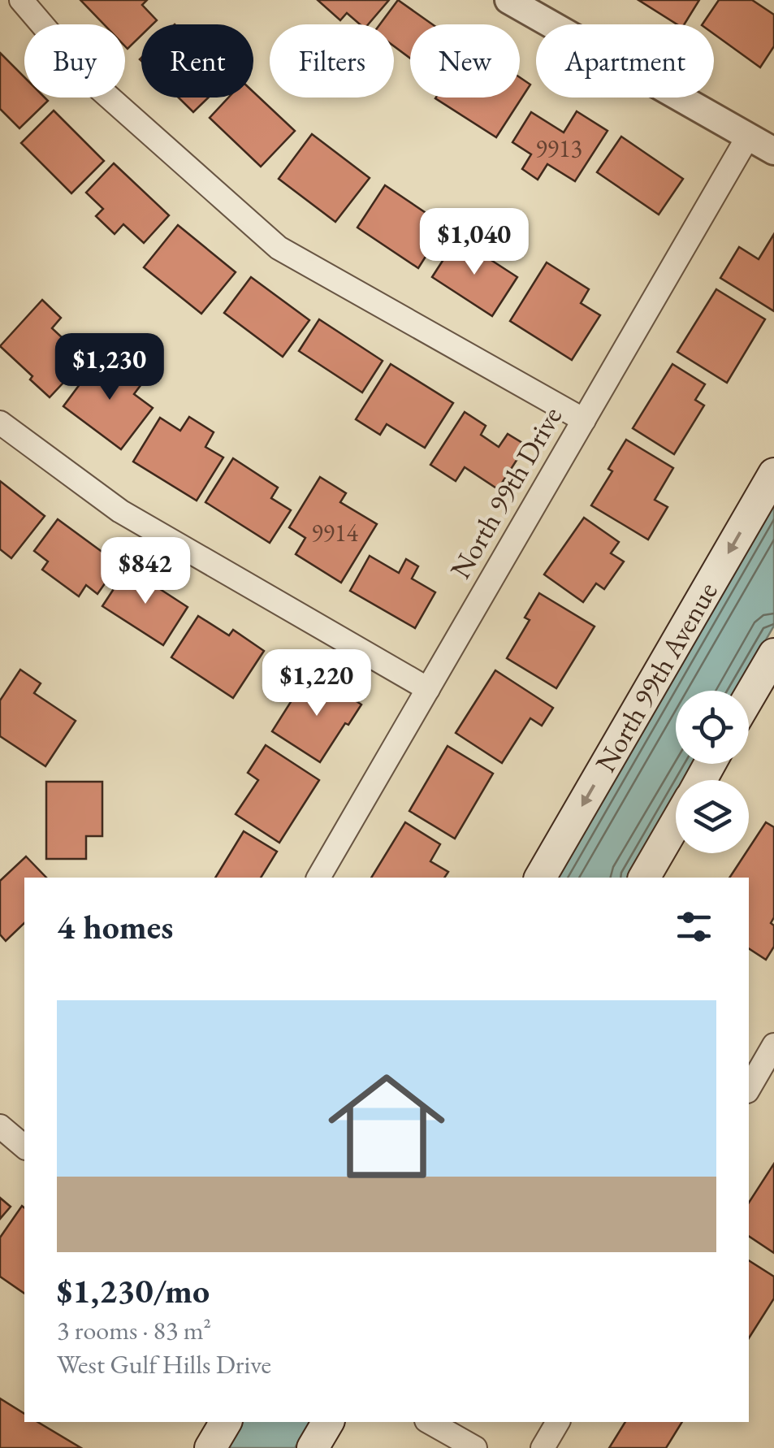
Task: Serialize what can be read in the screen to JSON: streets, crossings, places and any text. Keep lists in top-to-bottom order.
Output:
{
  "streets": {
    "main road": ["North 99th Avenue"],
    "street": ["North 99th Drive"]
  },
  "one_way": ["North 99th Avenue"],
  "house_numbers": ["9913", "9914"],
  "page": {
    "chip": [
      "Buy",
      "Rent",
      "Filters",
      "New",
      "Apartment"
    ],
    "price": [
      "$1,040",
      "$1,230",
      "$842",
      "$1,220"
    ],
    "heading": "4 homes",
    "list": [
      {
        "name": "$1,230/mo",
        "note": "3 rooms · 83 m² · West Gulf Hills Drive"
      }
    ]
  }
}
